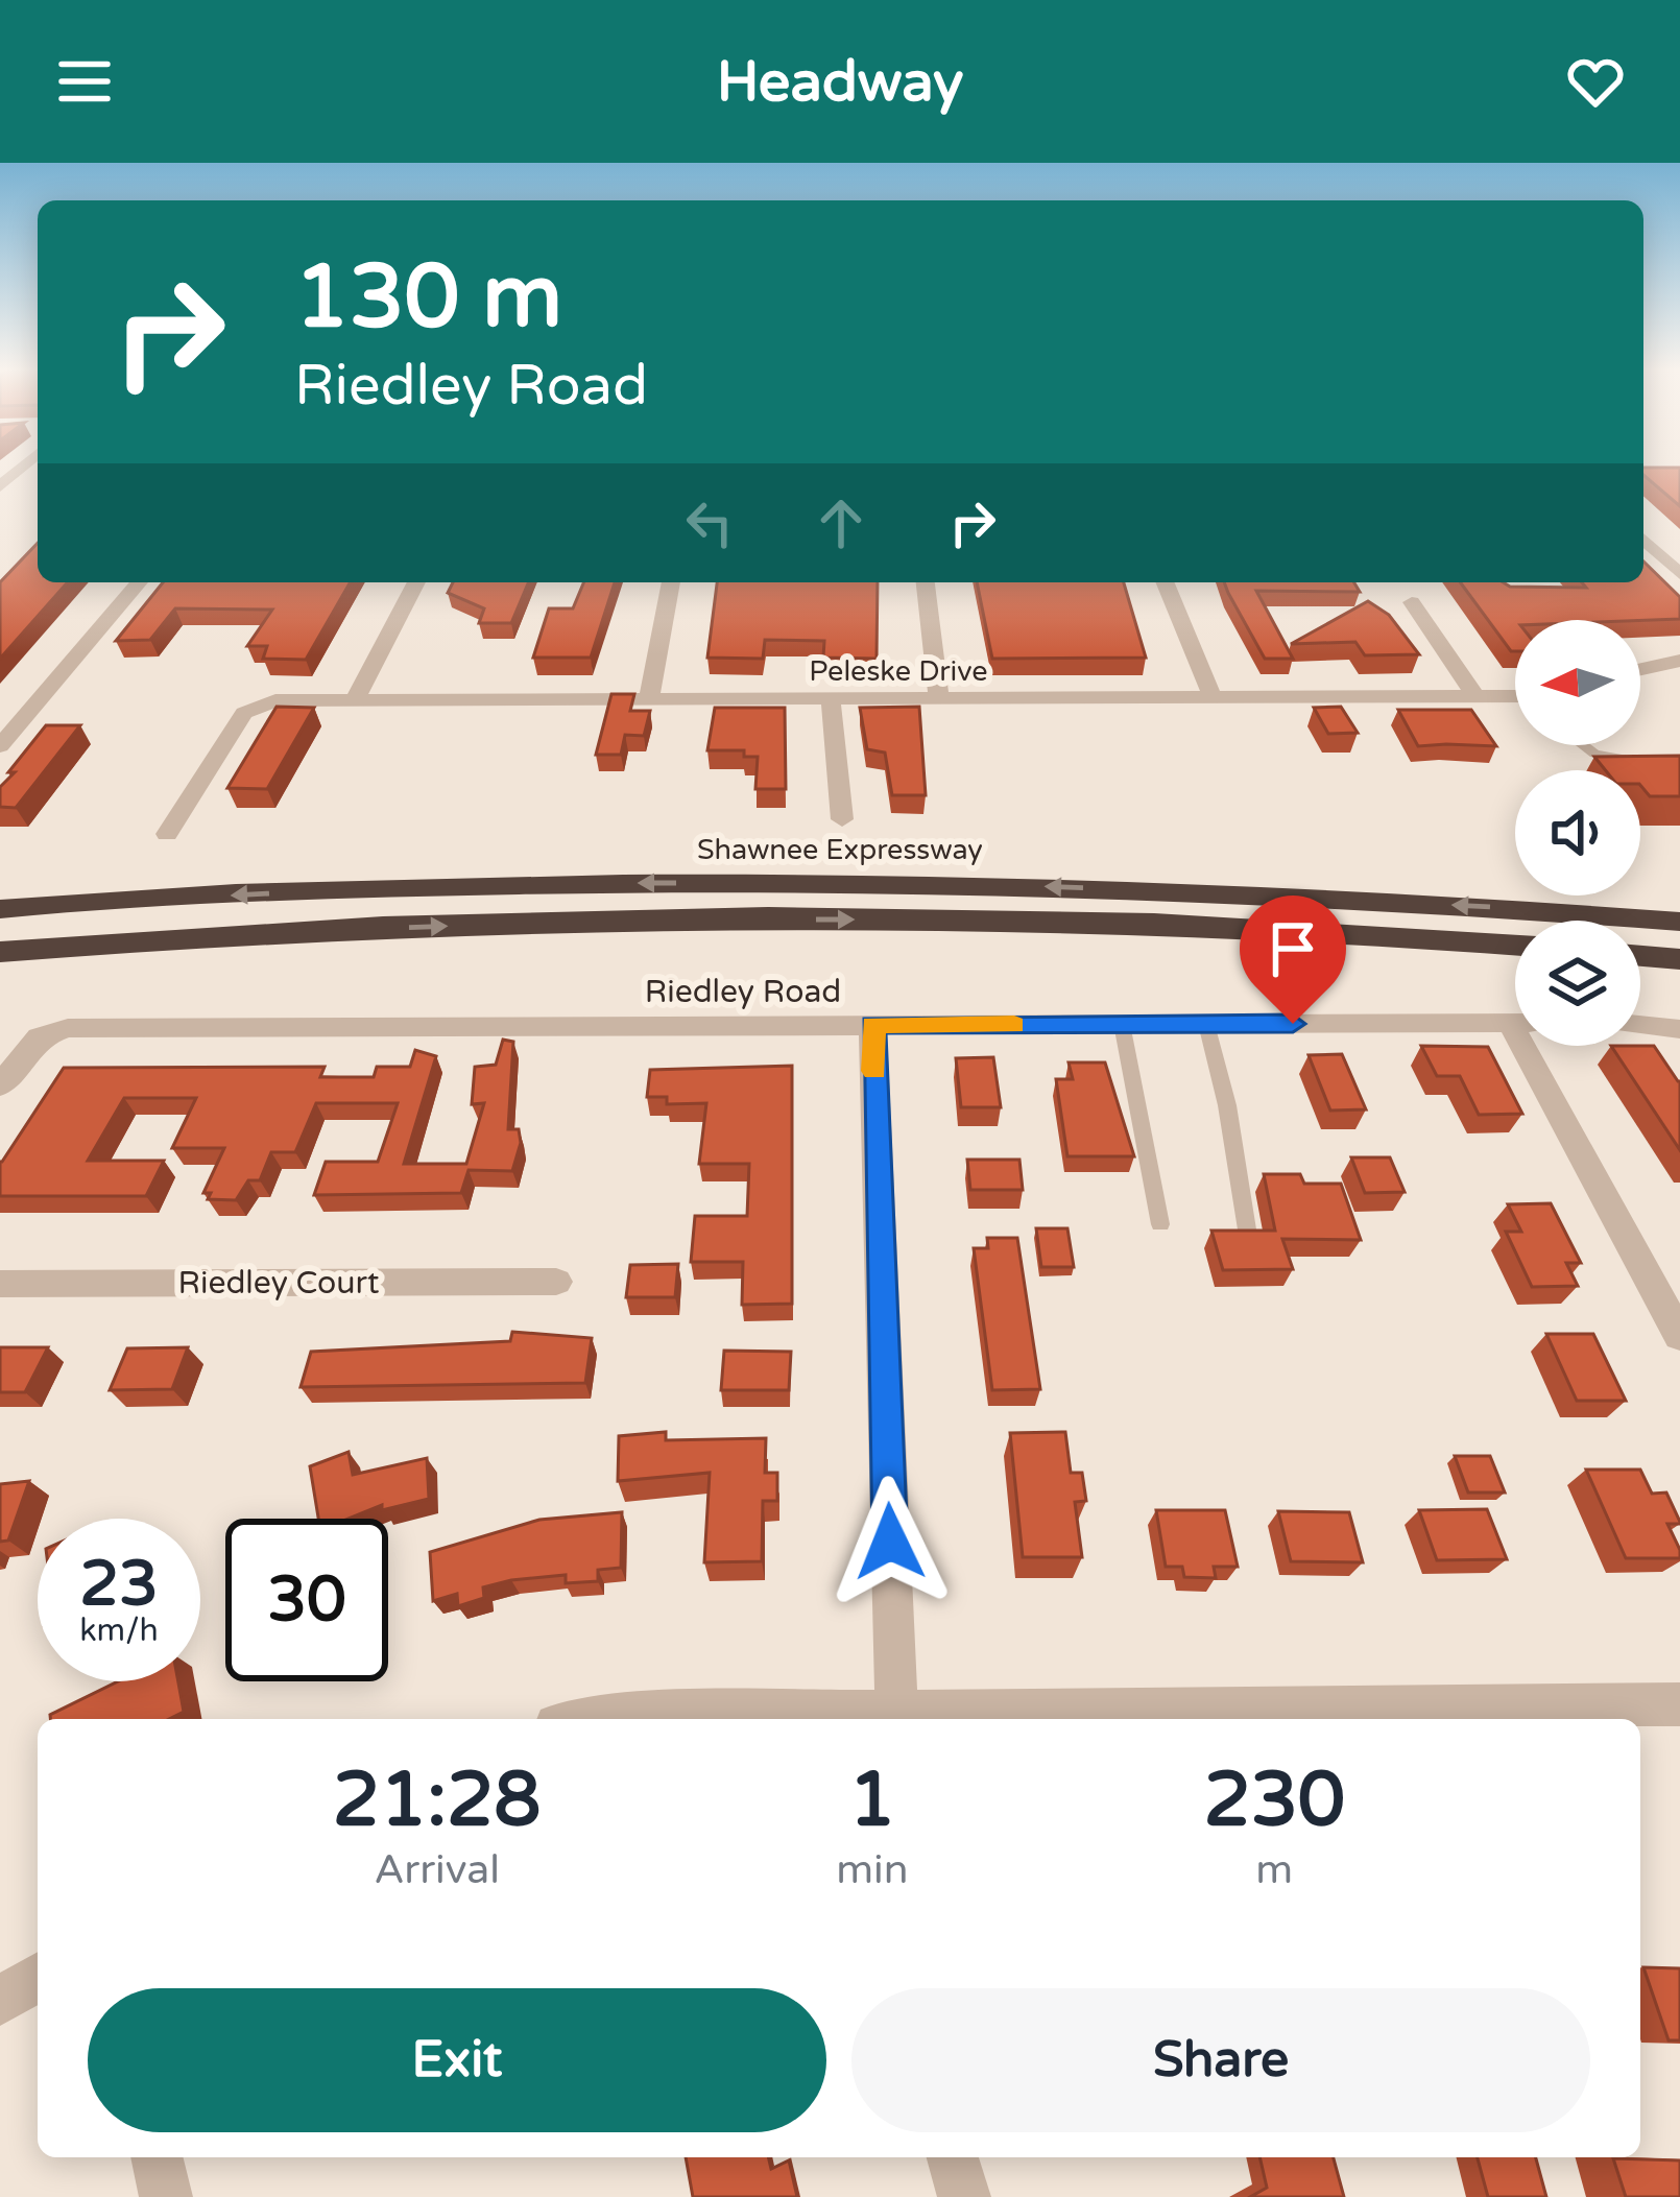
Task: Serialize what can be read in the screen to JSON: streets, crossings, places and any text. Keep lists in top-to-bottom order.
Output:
{
  "streets": {
    "highway": ["Shawnee Expressway"],
    "street": ["Peleske Drive", "Riedley Road", "Riedley Court"]
  },
  "north": "left",
  "page": {
    "header": "Headway",
    "turn": ["130 m", "Riedley Road"],
    "speed": "23 km/h",
    "limit": "30",
    "eta": [
      "21:28",
      "Arrival",
      "1",
      "min",
      "230",
      "m"
    ],
    "buttons": ["Exit", "Share"]
  }
}
